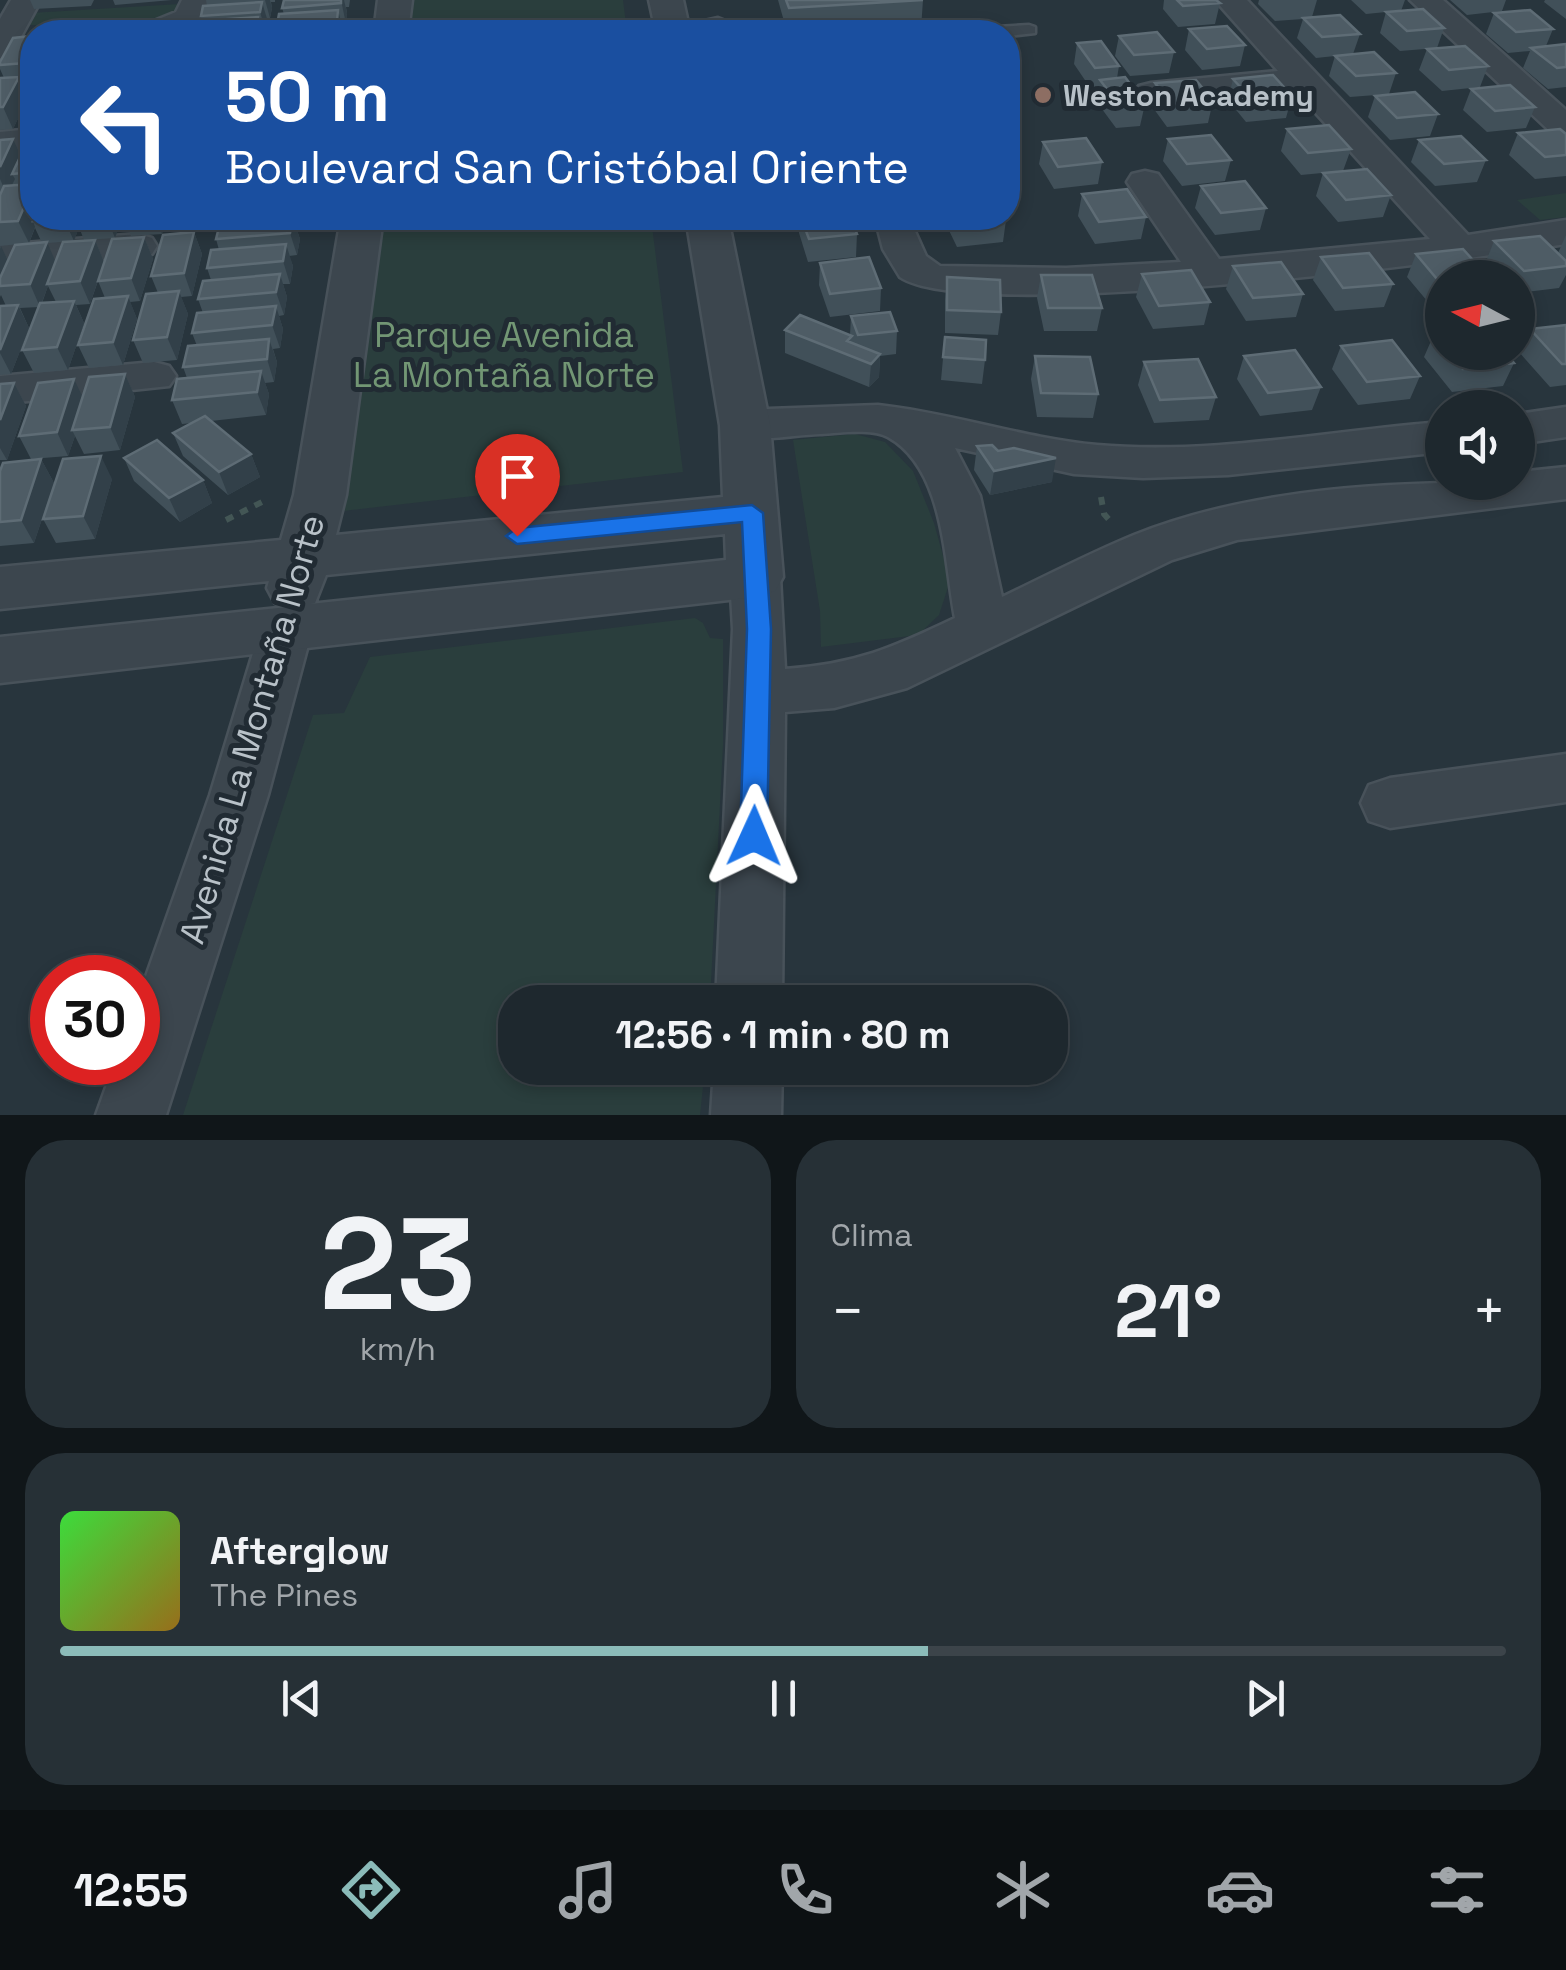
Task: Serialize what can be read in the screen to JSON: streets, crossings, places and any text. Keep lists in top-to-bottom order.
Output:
{
  "streets": {
    "street": ["Avenida La Montaña Norte"]
  },
  "parks": ["Parque Avenida La Montaña Norte"],
  "places": ["Weston Academy"],
  "north": "left",
  "page": {
    "turn": ["50 m", "Boulevard San Cristóbal Oriente"],
    "limit": "30",
    "trip": "12:56 · 1 min · 80 m",
    "tile": [
      ["23", "km/h"],
      "Clima"
    ],
    "heat": ["−", "21°", "+"],
    "song": ["Afterglow", "The Pines"],
    "tabs": "12:55"
  }
}
